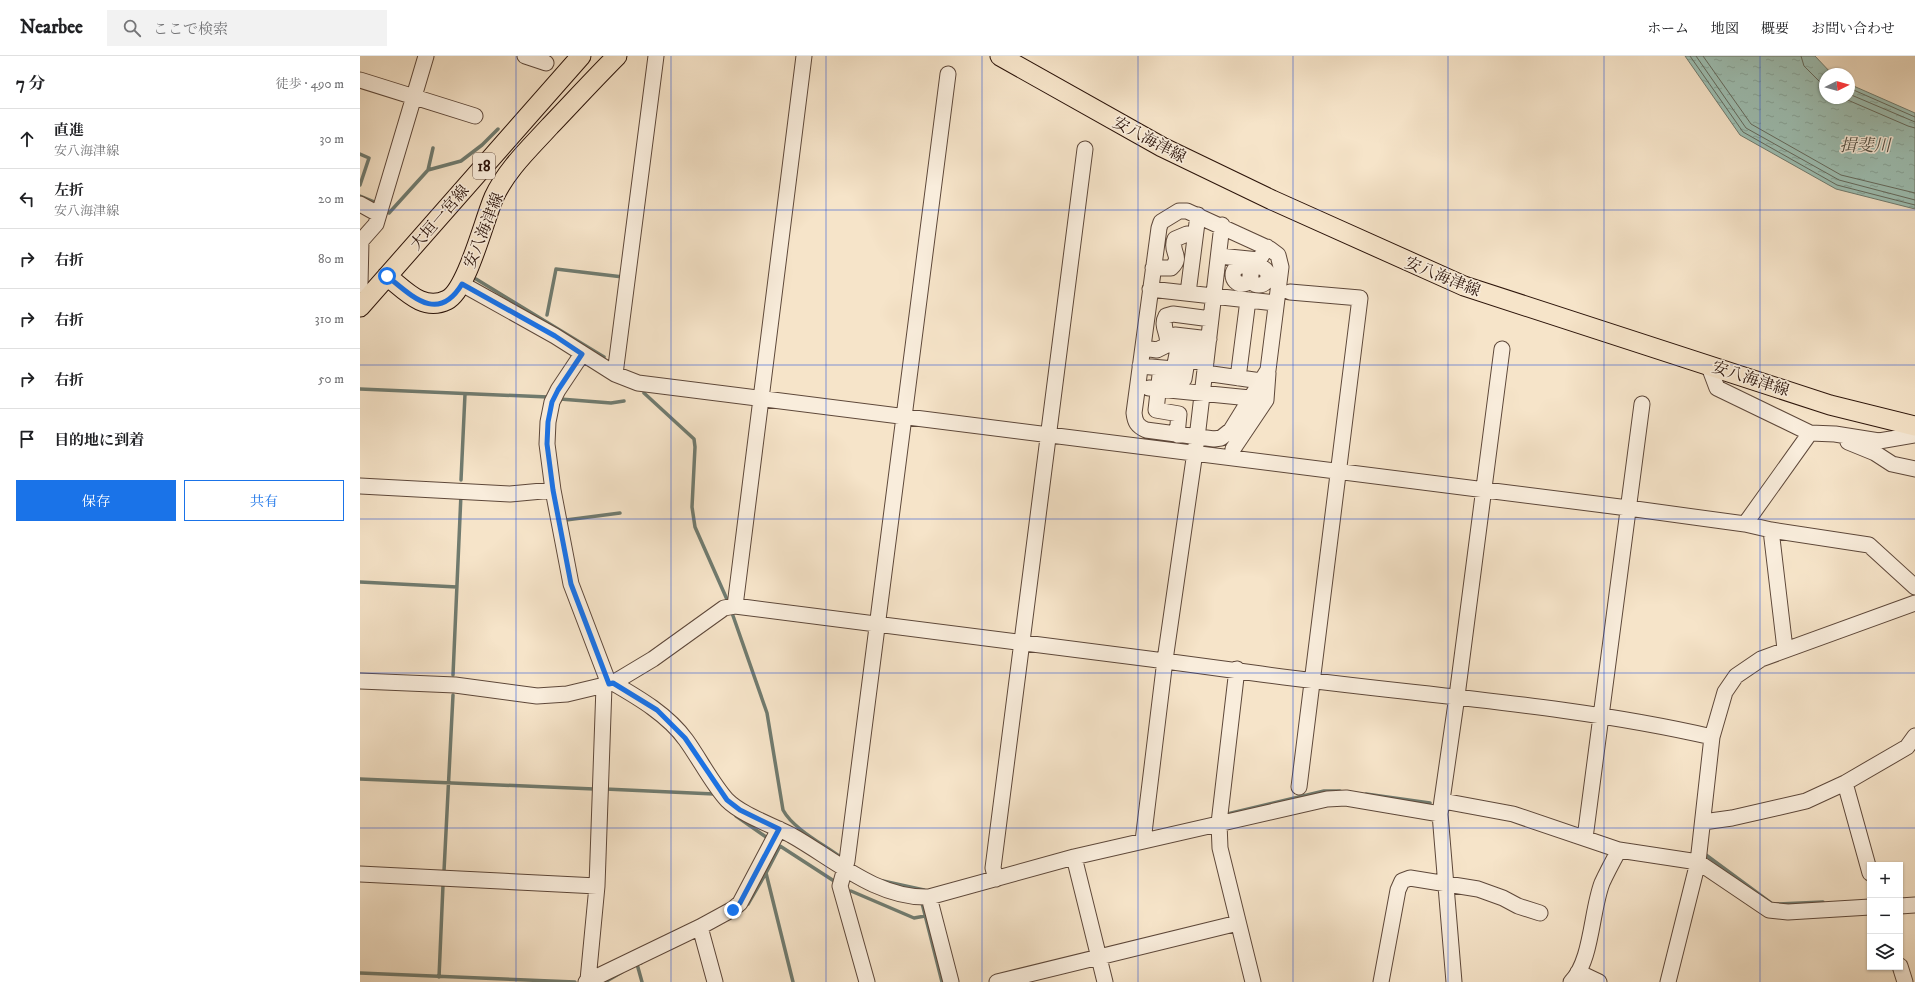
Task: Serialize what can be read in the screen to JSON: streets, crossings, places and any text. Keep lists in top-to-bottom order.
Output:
{
  "streets": {
    "main road": ["安八海津線", "18", "大垣一宮線"]
  },
  "crossings": [
    ["安八海津線", "大垣一宮線"]
  ],
  "water": ["揖斐川"],
  "north": "right",
  "page": {
    "header": "Nearbee",
    "search": "ここで検索",
    "nav": [
      "ホーム",
      "地図",
      "概要",
      "お問い合わせ"
    ],
    "heading": ["7 分", "徒歩 · 490 m"],
    "list": [
      ["直進", "安八海津線", "30 m"],
      ["左折", "安八海津線", "20 m"],
      ["右折", "80 m"],
      ["右折", "310 m"],
      ["右折", "50 m"],
      "目的地に到着"
    ],
    "buttons": ["保存", "共有"],
    "map_buttons": ["+", "−"]
  }
}
